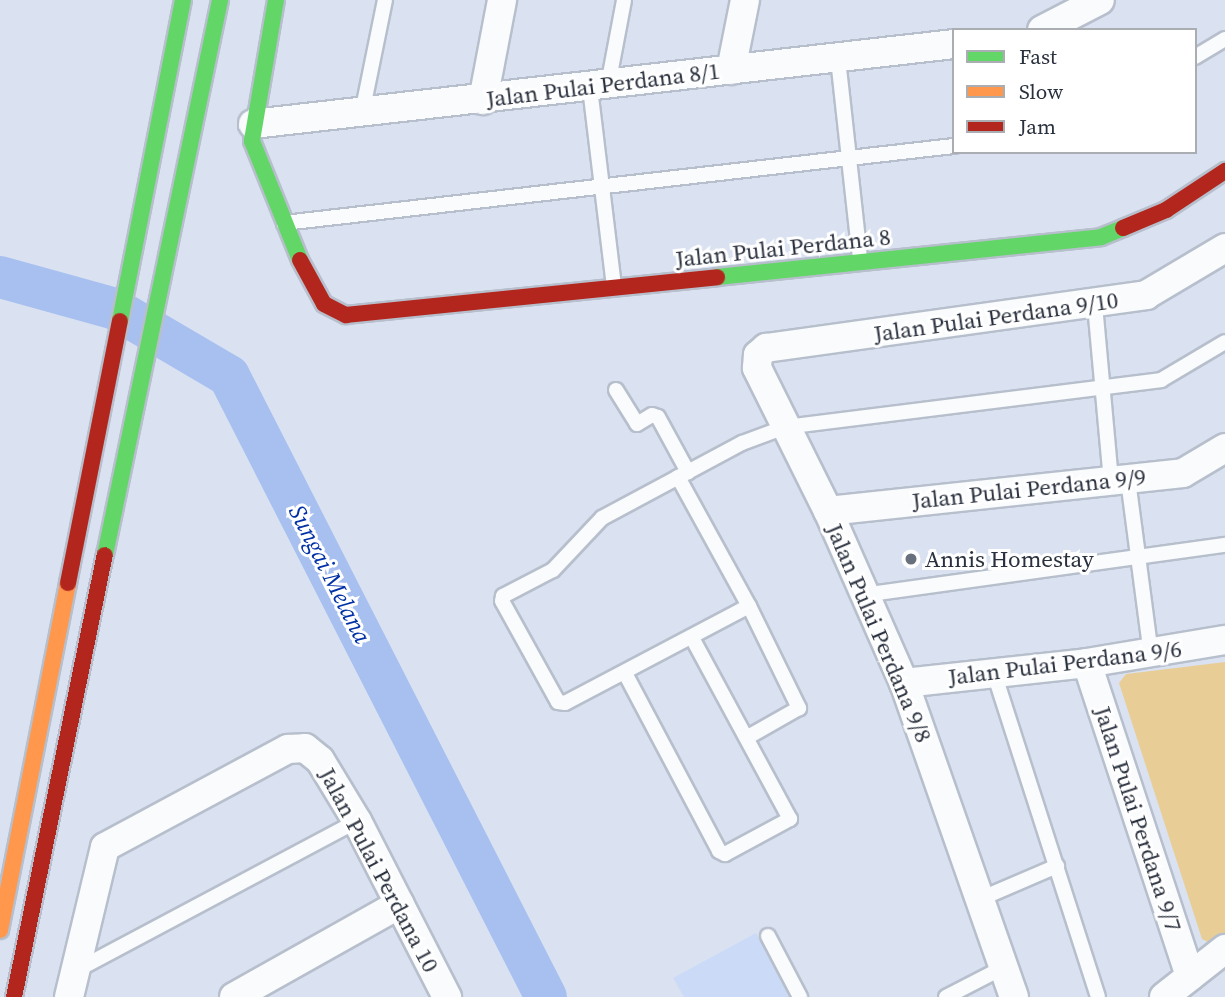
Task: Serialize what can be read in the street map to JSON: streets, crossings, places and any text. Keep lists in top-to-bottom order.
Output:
{
  "streets": {
    "street": [
      "Jalan Pulai Perdana 8/1",
      "Jalan Pulai Perdana 8",
      "Jalan Pulai Perdana 9/10",
      "Jalan Pulai Perdana 9/9",
      "Jalan Pulai Perdana 9/8",
      "Jalan Pulai Perdana 9/6",
      "Jalan Pulai Perdana 9/7",
      "Jalan Pulai Perdana 10"
    ]
  },
  "crossings": [
    ["Jalan Pulai Perdana 9/10", "Jalan Pulai Perdana 9/8"],
    ["Jalan Pulai Perdana 9/9", "Jalan Pulai Perdana 9/8"],
    ["Jalan Pulai Perdana 9/8", "Jalan Pulai Perdana 9/6"],
    ["Jalan Pulai Perdana 9/6", "Jalan Pulai Perdana 9/7"]
  ],
  "water": ["Sungai Melana"],
  "places": ["Annis Homestay"],
  "legend": ["Fast", "Slow", "Jam"]
}
